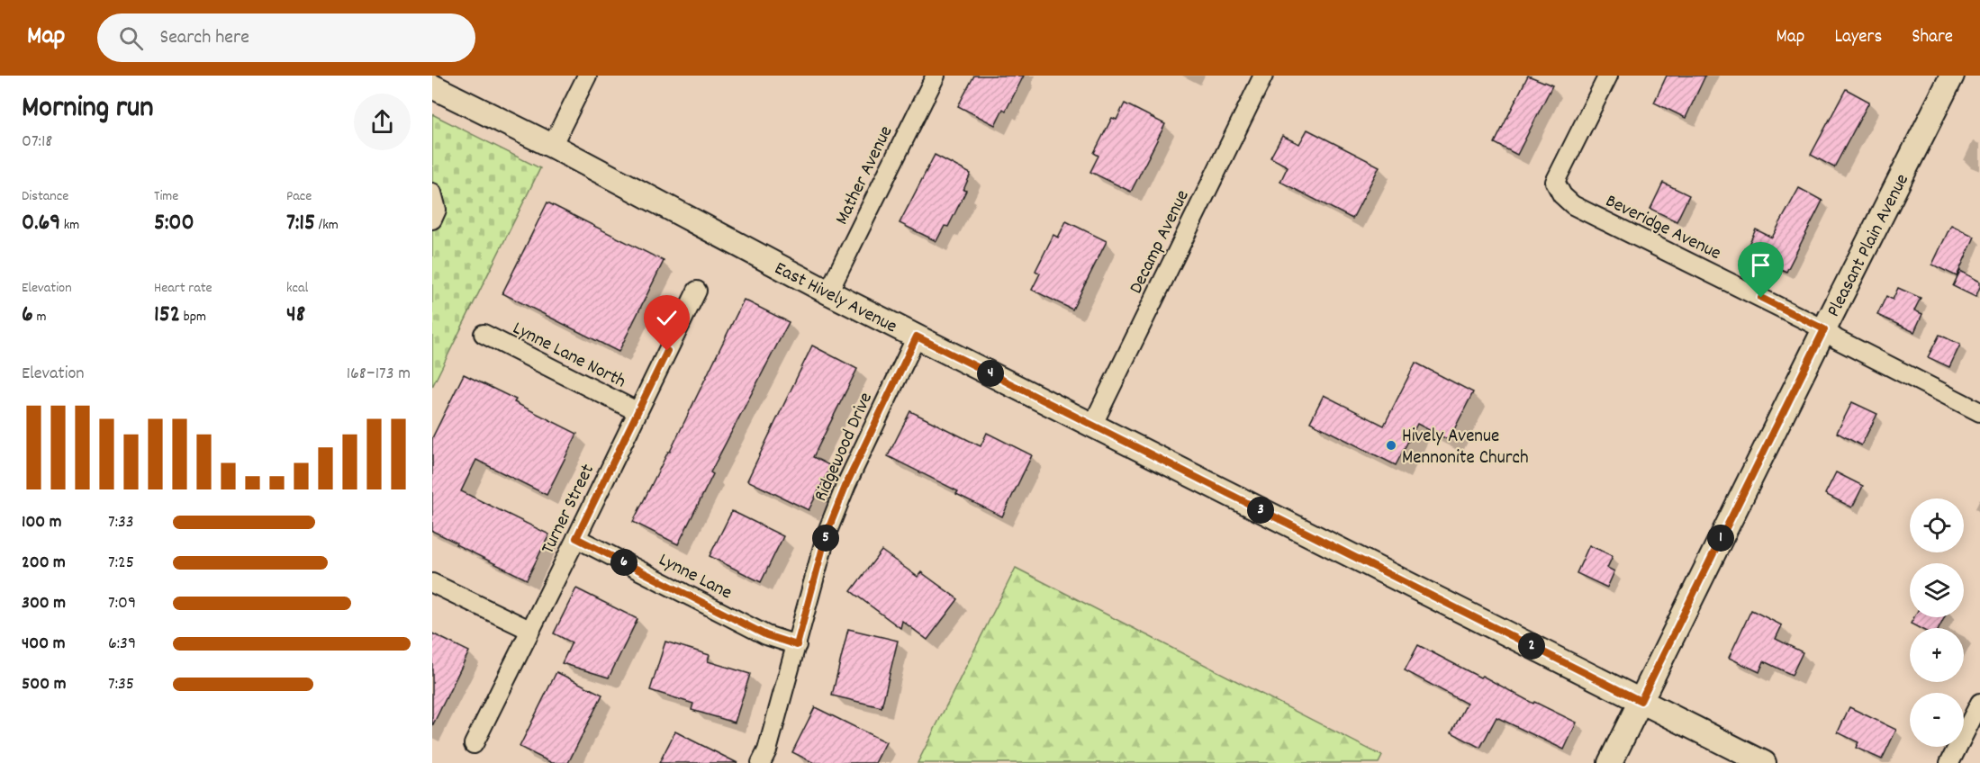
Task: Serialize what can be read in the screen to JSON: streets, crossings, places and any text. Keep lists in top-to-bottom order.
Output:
{
  "streets": {
    "street": [
      "Mather Avenue",
      "Beveridge Avenue",
      "Decamp Avenue",
      "Pleasant Plain Avenue",
      "East Hively Avenue",
      "Lynne Lane North",
      "Ridgewood Drive",
      "Turner Street",
      "Lynne Lane"
    ]
  },
  "crossings": [
    ["Mather Avenue", "East Hively Avenue"],
    ["Beveridge Avenue", "Pleasant Plain Avenue"],
    ["Decamp Avenue", "East Hively Avenue"],
    ["Pleasant Plain Avenue", "East Hively Avenue"],
    ["East Hively Avenue", "Ridgewood Drive"],
    ["Lynne Lane North", "Turner Street"],
    ["Ridgewood Drive", "Lynne Lane"],
    ["Turner Street", "Lynne Lane"]
  ],
  "places": ["Hively Avenue Mennonite Church"],
  "page": {
    "header": "Map",
    "search": "Search here",
    "nav": ["Map", "Layers", "Share"],
    "heading": ["Morning run", "07:18"],
    "stats": [
      ["Distance", "0.69 km"],
      ["Time", "5:00"],
      ["Pace", "7:15 /km"],
      ["Elevation", "6 m"],
      ["Heart rate", "152 bpm"],
      ["kcal", "48"]
    ],
    "chart": ["Elevation", "168–173 m"],
    "pins": [
      "4",
      "3",
      "1",
      "5",
      "6",
      "2"
    ],
    "map_buttons": ["+", "−"],
    "list": [
      {
        "name": "100 m",
        "note": "7:33"
      },
      {
        "name": "200 m",
        "note": "7:25"
      },
      {
        "name": "300 m",
        "note": "7:09"
      },
      {
        "name": "400 m",
        "note": "6:39"
      },
      {
        "name": "500 m",
        "note": "7:35"
      }
    ]
  }
}
